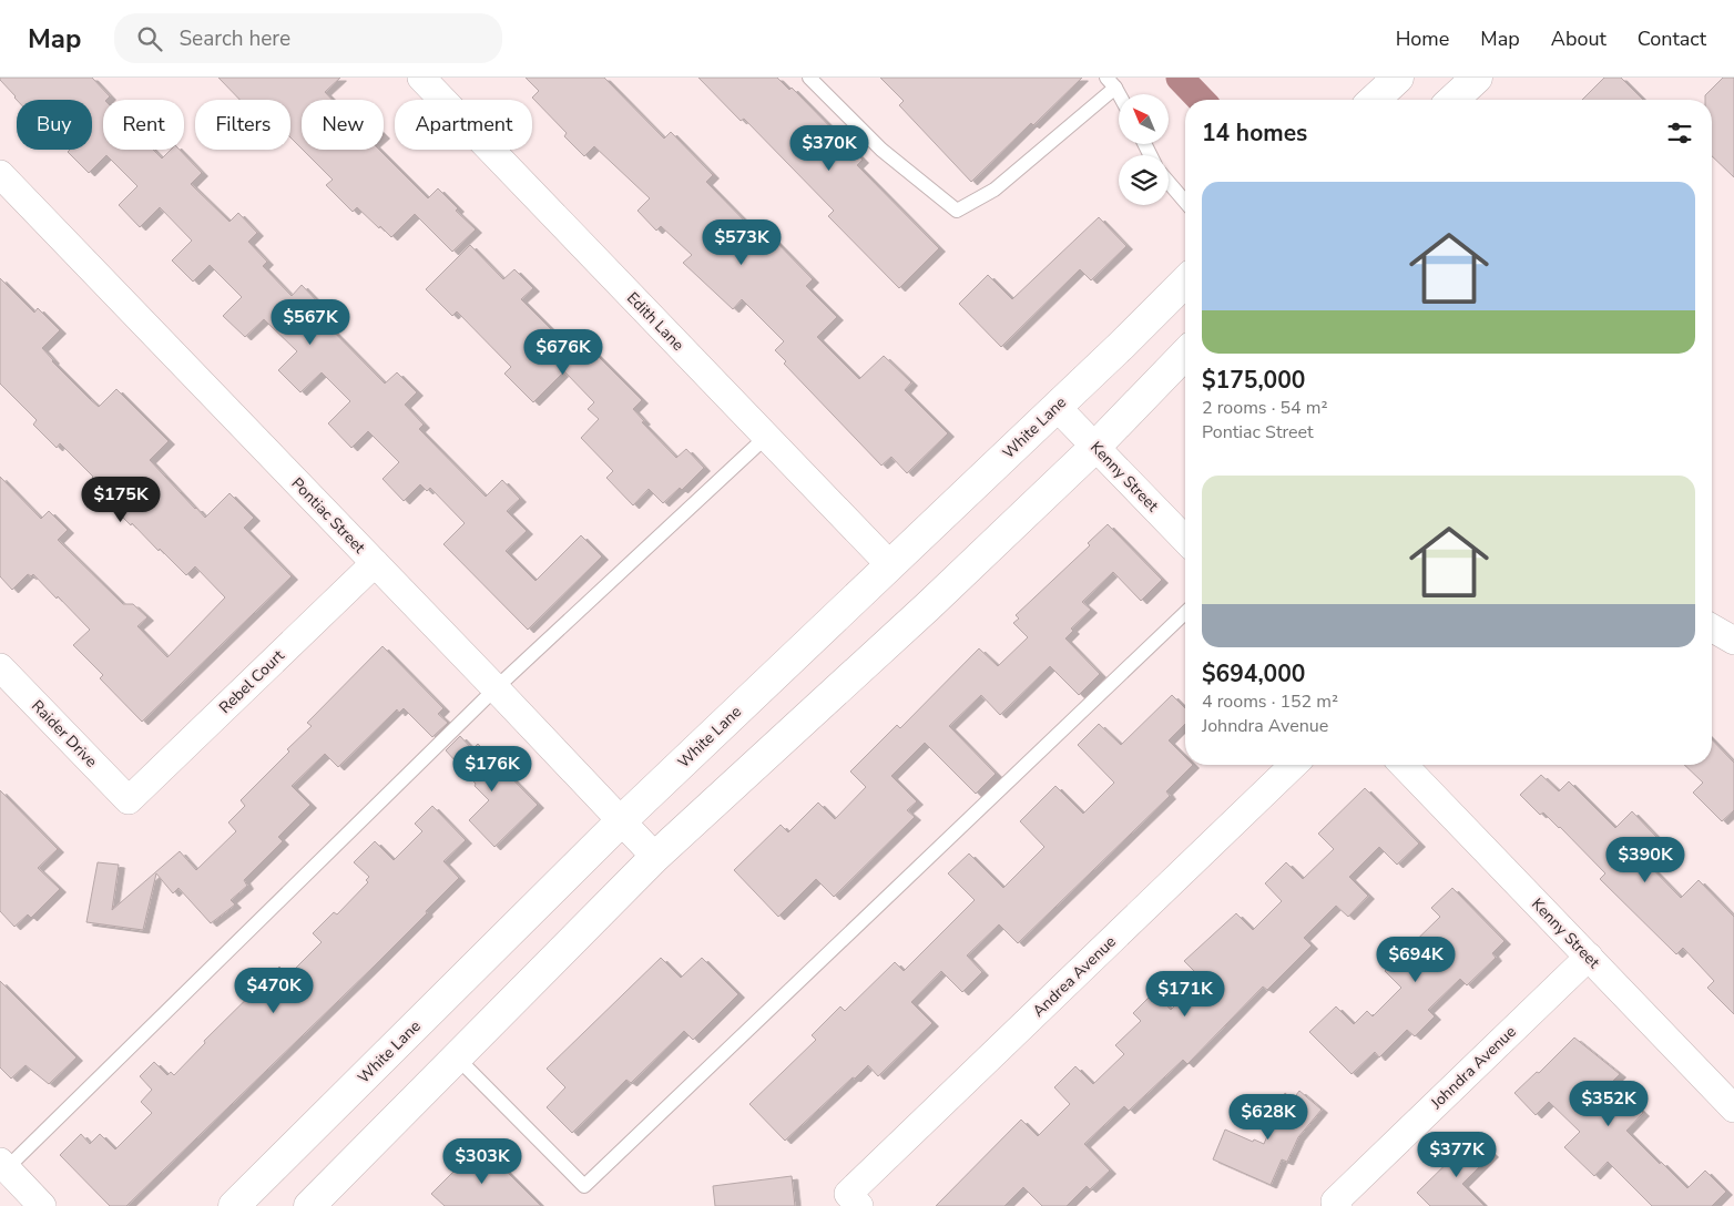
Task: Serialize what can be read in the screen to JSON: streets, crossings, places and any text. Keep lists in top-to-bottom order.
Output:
{
  "streets": {
    "main road": ["White Lane"],
    "street": [
      "Edith Lane",
      "Kenny Street",
      "Pontiac Street",
      "Rebel Court",
      "Raider Drive",
      "Andrea Avenue",
      "Johndra Avenue"
    ]
  },
  "crossings": [
    ["Edith Lane", "White Lane"],
    ["White Lane", "Kenny Street"],
    ["White Lane", "Pontiac Street"],
    ["Kenny Street", "Johndra Avenue"],
    ["Pontiac Street", "Rebel Court"],
    ["Rebel Court", "Raider Drive"]
  ],
  "north": "top left",
  "page": {
    "header": "Map",
    "search": "Search here",
    "nav": [
      "Home",
      "Map",
      "About",
      "Contact"
    ],
    "chip": [
      "Buy",
      "Rent",
      "Filters",
      "New",
      "Apartment"
    ],
    "heading": "14 homes",
    "price": [
      "$370K",
      "$573K",
      "$567K",
      "$676K",
      "$175K",
      "$176K",
      "$390K",
      "$694K",
      "$470K",
      "$171K",
      "$352K",
      "$628K",
      "$377K",
      "$303K"
    ],
    "list": [
      {
        "name": "$175,000",
        "note": "2 rooms · 54 m² · Pontiac Street"
      },
      {
        "name": "$694,000",
        "note": "4 rooms · 152 m² · Johndra Avenue"
      }
    ]
  }
}
